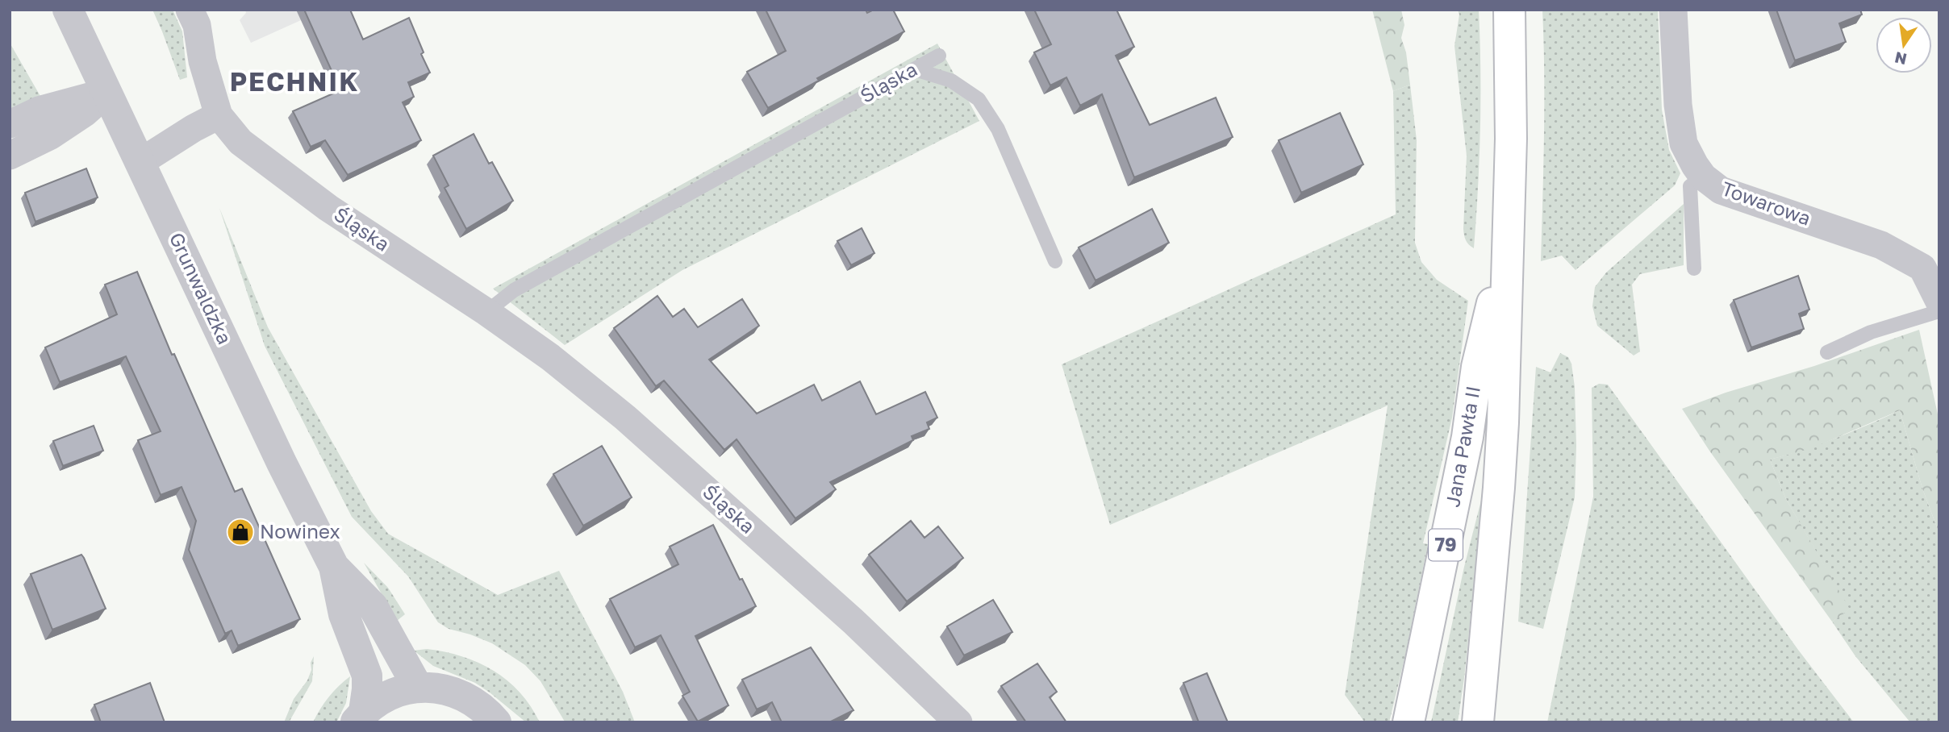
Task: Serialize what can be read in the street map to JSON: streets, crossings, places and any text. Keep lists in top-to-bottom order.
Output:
{
  "streets": {
    "main road": ["Jana Pawła II", "79"],
    "street": ["Śląska", "Towarowa", "Grunwaldzka"]
  },
  "districts": ["PECHNIK"],
  "places": {
    "shop": ["Nowinex"]
  },
  "north": "bottom"
}
